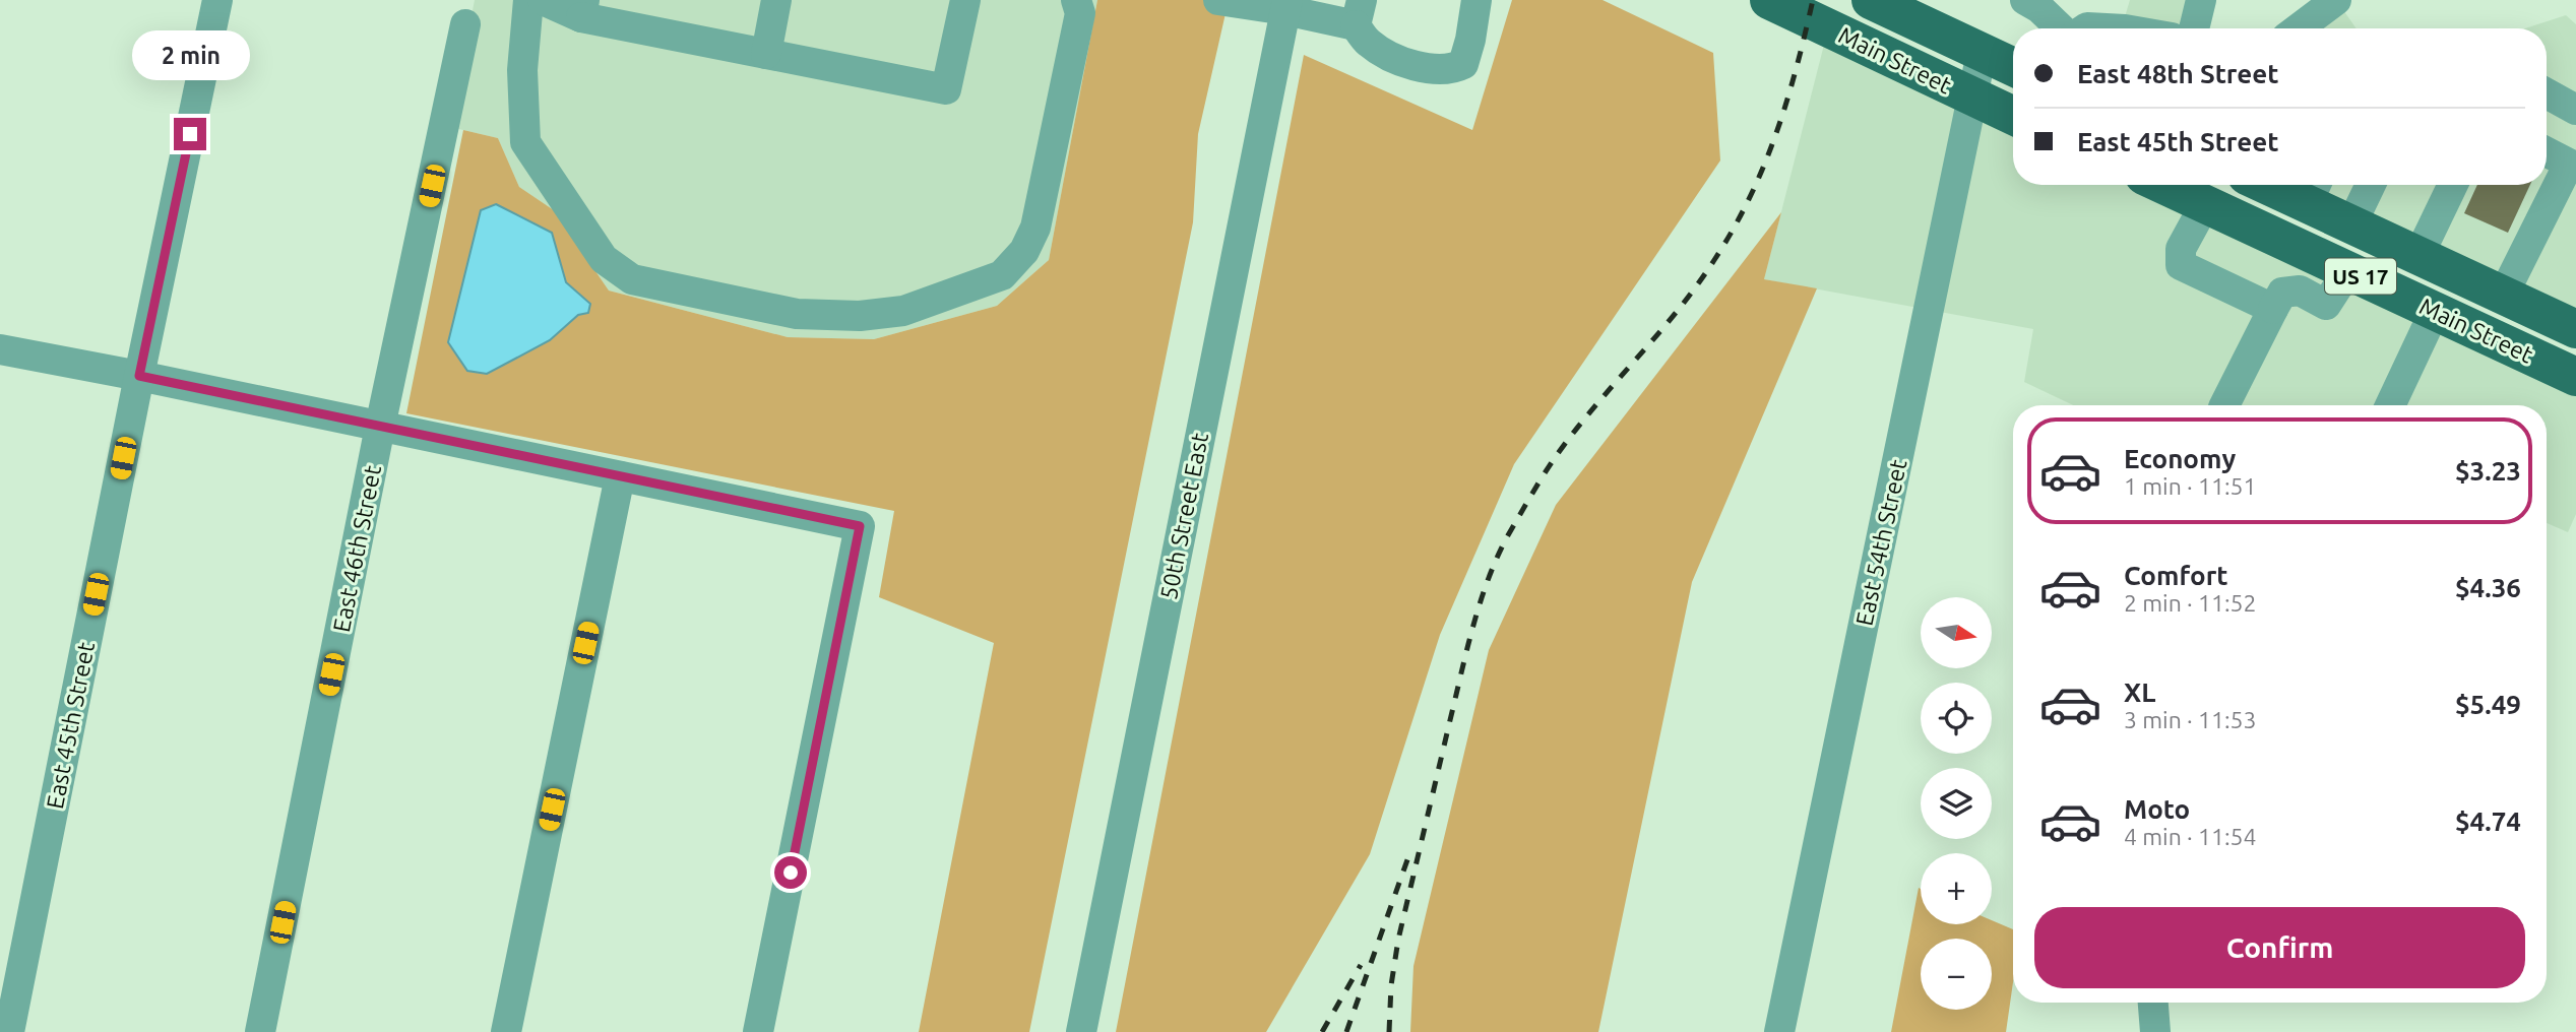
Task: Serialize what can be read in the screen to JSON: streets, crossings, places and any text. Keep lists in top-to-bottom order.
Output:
{
  "streets": {
    "main road": ["Main Street", "US 17"],
    "street": [
      "50th Street East",
      "East 54th Street",
      "East 46th Street",
      "East 45th Street"
    ]
  },
  "crossings": [
    ["Main Street", "East 54th Street"]
  ],
  "north": "right",
  "page": {
    "banner": ["East 48th Street", "East 45th Street"],
    "bubble": "2 min",
    "list": [
      {
        "name": "Economy",
        "note": "1 min · 11:51",
        "value": "$3.23"
      },
      {
        "name": "Comfort",
        "note": "2 min · 11:52",
        "value": "$4.36"
      },
      {
        "name": "XL",
        "note": "3 min · 11:53",
        "value": "$5.49"
      },
      {
        "name": "Moto",
        "note": "4 min · 11:54",
        "value": "$4.74"
      }
    ],
    "map_buttons": ["+", "−"],
    "buttons": "Confirm"
  }
}
